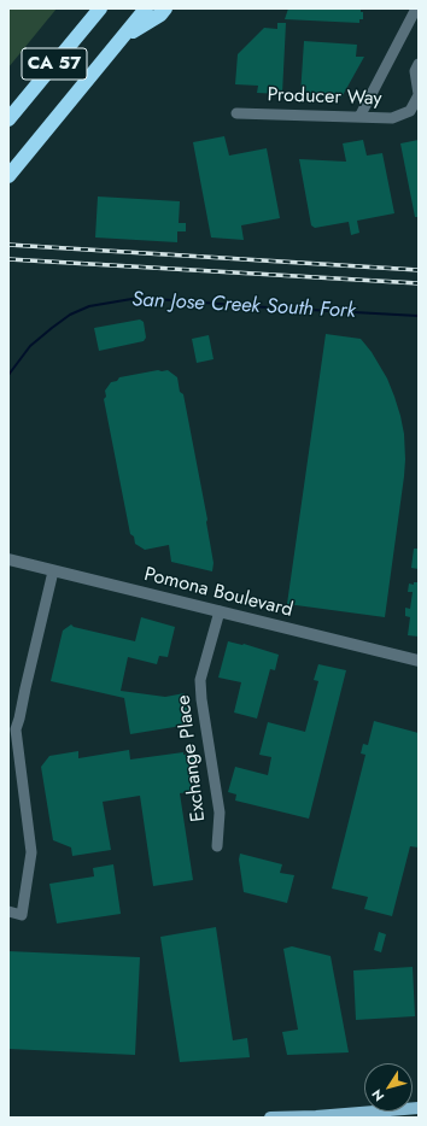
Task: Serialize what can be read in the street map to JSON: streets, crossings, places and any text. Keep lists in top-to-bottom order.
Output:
{
  "streets": {
    "highway": ["CA 57"],
    "street": ["Producer Way", "Pomona Boulevard", "Exchange Place"]
  },
  "crossings": [
    ["Pomona Boulevard", "Exchange Place"]
  ],
  "water": ["San Jose Creek South Fork"],
  "north": "bottom left"
}
